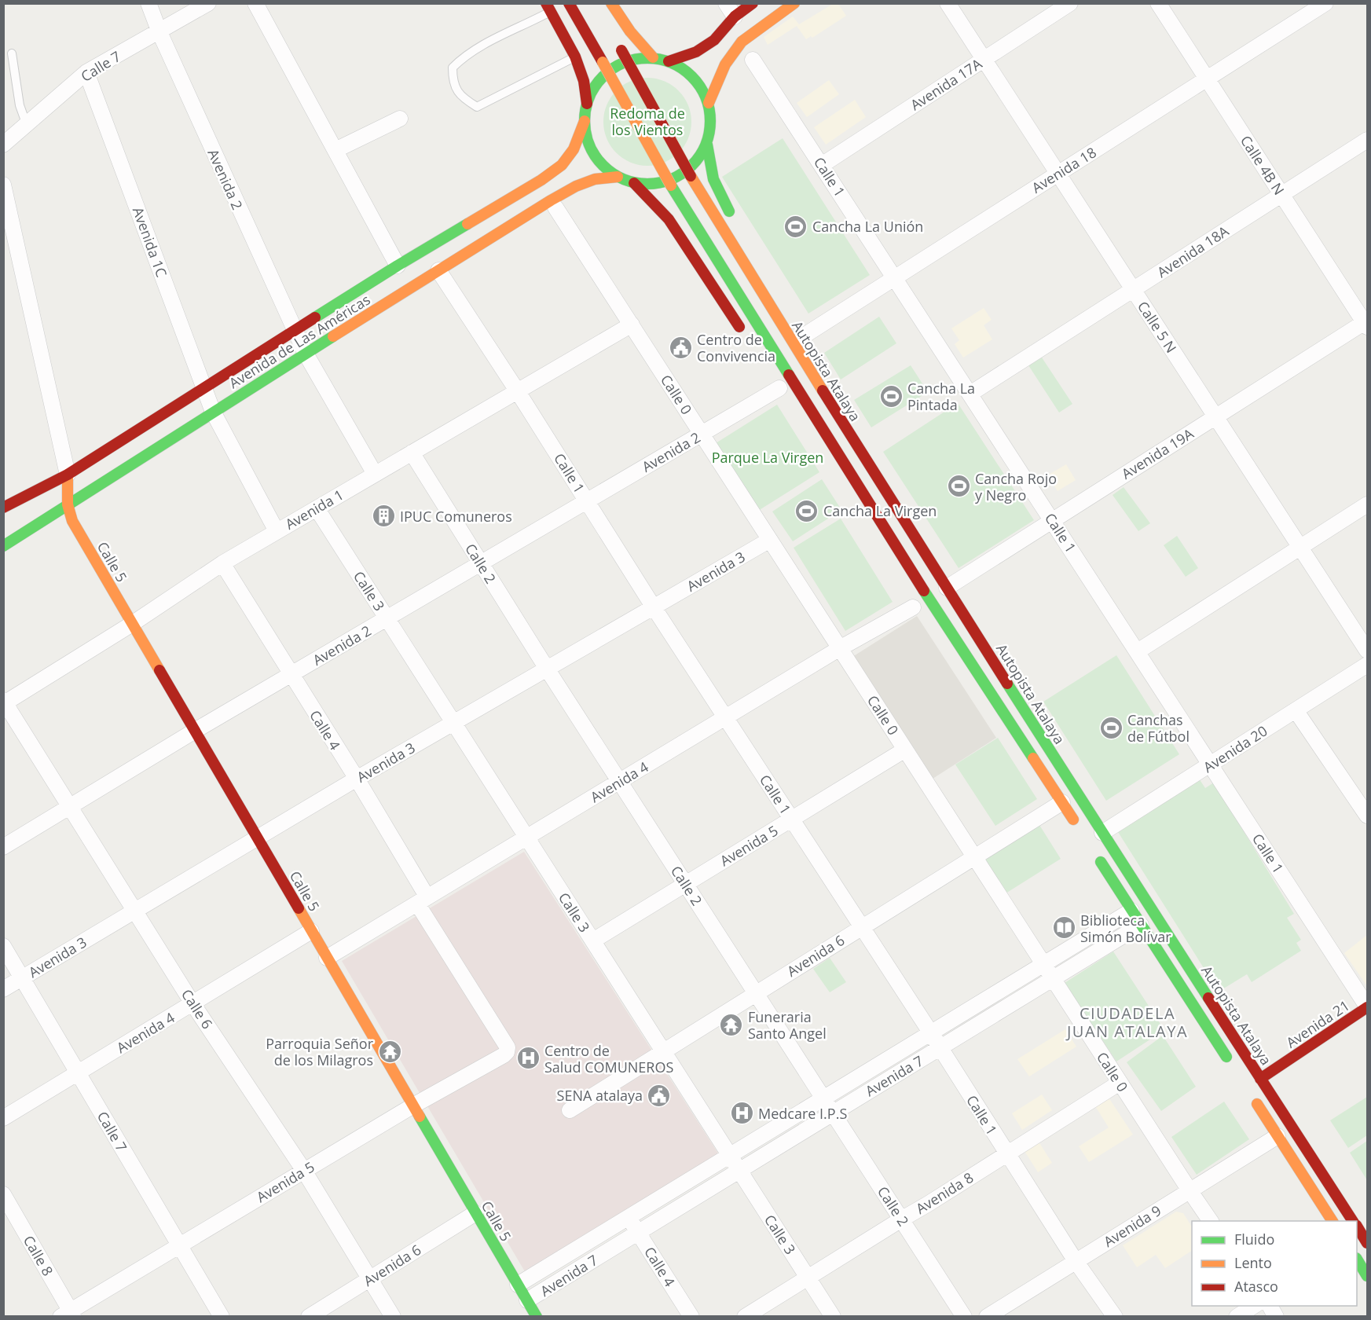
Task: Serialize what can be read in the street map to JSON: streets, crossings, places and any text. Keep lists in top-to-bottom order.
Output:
{
  "streets": {
    "main road": [
      "Avenida de Las Américas",
      "Autopista Atalaya",
      "Calle 5",
      "Avenida 21"
    ],
    "street": [
      "Calle 7",
      "Avenida 17A",
      "Calle 4B N",
      "Avenida 18",
      "Calle 1",
      "Avenida 2",
      "Avenida 1C",
      "Avenida 18A",
      "Calle 5 N",
      "Calle 0",
      "Avenida 19A",
      "Avenida 1",
      "Calle 2",
      "Avenida 3",
      "Calle 3",
      "Calle 4",
      "Avenida 20",
      "Avenida 4",
      "Avenida 5",
      "Avenida 6",
      "Calle 6",
      "Avenida 7",
      "Avenida 8",
      "Avenida 9",
      "Calle 8"
    ]
  },
  "crossings": [
    ["Calle 7", "Avenida 2"],
    ["Calle 7", "Avenida 1C"],
    ["Calle 7", "Avenida 3"],
    ["Calle 7", "Avenida 4"],
    ["Calle 7", "Avenida 5"],
    ["Avenida 17A", "Calle 1"],
    ["Avenida 17A", "Calle 5 N"],
    ["Calle 4B N", "Avenida 18"],
    ["Calle 4B N", "Avenida 18A"],
    ["Calle 4B N", "Avenida 19A"],
    ["Avenida 18", "Calle 1"],
    ["Avenida 18", "Calle 5 N"],
    ["Calle 1", "Avenida 2"],
    ["Calle 1", "Avenida 18A"],
    ["Calle 1", "Avenida de Las Américas"],
    ["Calle 1", "Avenida 19A"],
    ["Calle 1", "Avenida 1"],
    ["Calle 1", "Avenida 3"],
    ["Calle 1", "Avenida 20"],
    ["Calle 1", "Avenida 4"],
    ["Calle 1", "Avenida 5"],
    ["Calle 1", "Avenida 6"],
    ["Calle 1", "Avenida 21"],
    ["Calle 1", "Avenida 7"],
    ["Calle 1", "Avenida 8"],
    ["Calle 1", "Avenida 9"],
    ["Avenida 2", "Avenida de Las Américas"],
    ["Avenida 2", "Calle 0"],
    ["Avenida 2", "Avenida 1"],
    ["Avenida 2", "Calle 5"],
    ["Avenida 2", "Calle 2"],
    ["Avenida 2", "Calle 3"],
    ["Avenida 2", "Calle 4"],
    ["Avenida 2", "Calle 6"],
    ["Avenida 1C", "Avenida de Las Américas"],
    ["Avenida 1C", "Avenida 1"],
    ["Avenida 18A", "Calle 5 N"],
    ["Calle 5 N", "Avenida 19A"],
    ["Avenida de Las Américas", "Calle 5"],
    ["Autopista Atalaya", "Avenida 19A"],
    ["Autopista Atalaya", "Avenida 20"],
    ["Autopista Atalaya", "Avenida 21"],
    ["Calle 0", "Avenida 1"],
    ["Calle 0", "Avenida 3"],
    ["Calle 0", "Avenida 4"],
    ["Calle 0", "Avenida 5"],
    ["Calle 0", "Avenida 6"],
    ["Calle 0", "Avenida 7"],
    ["Calle 0", "Avenida 8"],
    ["Calle 0", "Avenida 9"],
    ["Avenida 1", "Calle 5"],
    ["Avenida 1", "Calle 2"],
    ["Avenida 1", "Calle 3"],
    ["Avenida 1", "Calle 4"],
    ["Avenida 1", "Calle 6"],
    ["Calle 5", "Avenida 3"],
    ["Calle 5", "Avenida 4"],
    ["Calle 5", "Avenida 5"],
    ["Calle 5", "Avenida 6"],
    ["Calle 5", "Avenida 7"],
    ["Calle 2", "Avenida 3"],
    ["Calle 2", "Avenida 4"],
    ["Calle 2", "Avenida 5"],
    ["Calle 2", "Avenida 6"],
    ["Calle 2", "Avenida 7"],
    ["Calle 2", "Avenida 8"],
    ["Avenida 3", "Calle 3"],
    ["Avenida 3", "Calle 4"],
    ["Avenida 3", "Calle 6"],
    ["Calle 3", "Avenida 4"],
    ["Calle 3", "Avenida 5"],
    ["Calle 3", "Avenida 6"],
    ["Calle 3", "Avenida 7"],
    ["Calle 3", "Avenida 8"],
    ["Calle 4", "Avenida 4"],
    ["Calle 4", "Avenida 5"],
    ["Calle 4", "Avenida 7"],
    ["Avenida 4", "Calle 6"],
    ["Avenida 5", "Calle 6"],
    ["Avenida 5", "Calle 8"],
    ["Avenida 6", "Calle 6"]
  ],
  "districts": ["CIUDADELA JUAN ATALAYA"],
  "parks": ["Redoma de los Vientos", "Parque La Virgen"],
  "places": {
    "sports": [
      "Cancha La Unión",
      "Cancha La Pintada",
      "Cancha Rojo y Negro",
      "Cancha La Virgen",
      "Canchas de Fútbol"
    ],
    "public building": ["Centro de Convivencia", "SENA atalaya"],
    "building": ["IPUC Comuneros"],
    "library": ["Biblioteca Simón Bolívar"],
    "temple": ["Funeraria Santo Angel", "Parroquia Señor de los Milagros"],
    "hospital": ["Centro de Salud COMUNEROS", "Medcare I.P.S"]
  },
  "legend": ["Fluido", "Lento", "Atasco"]
}
